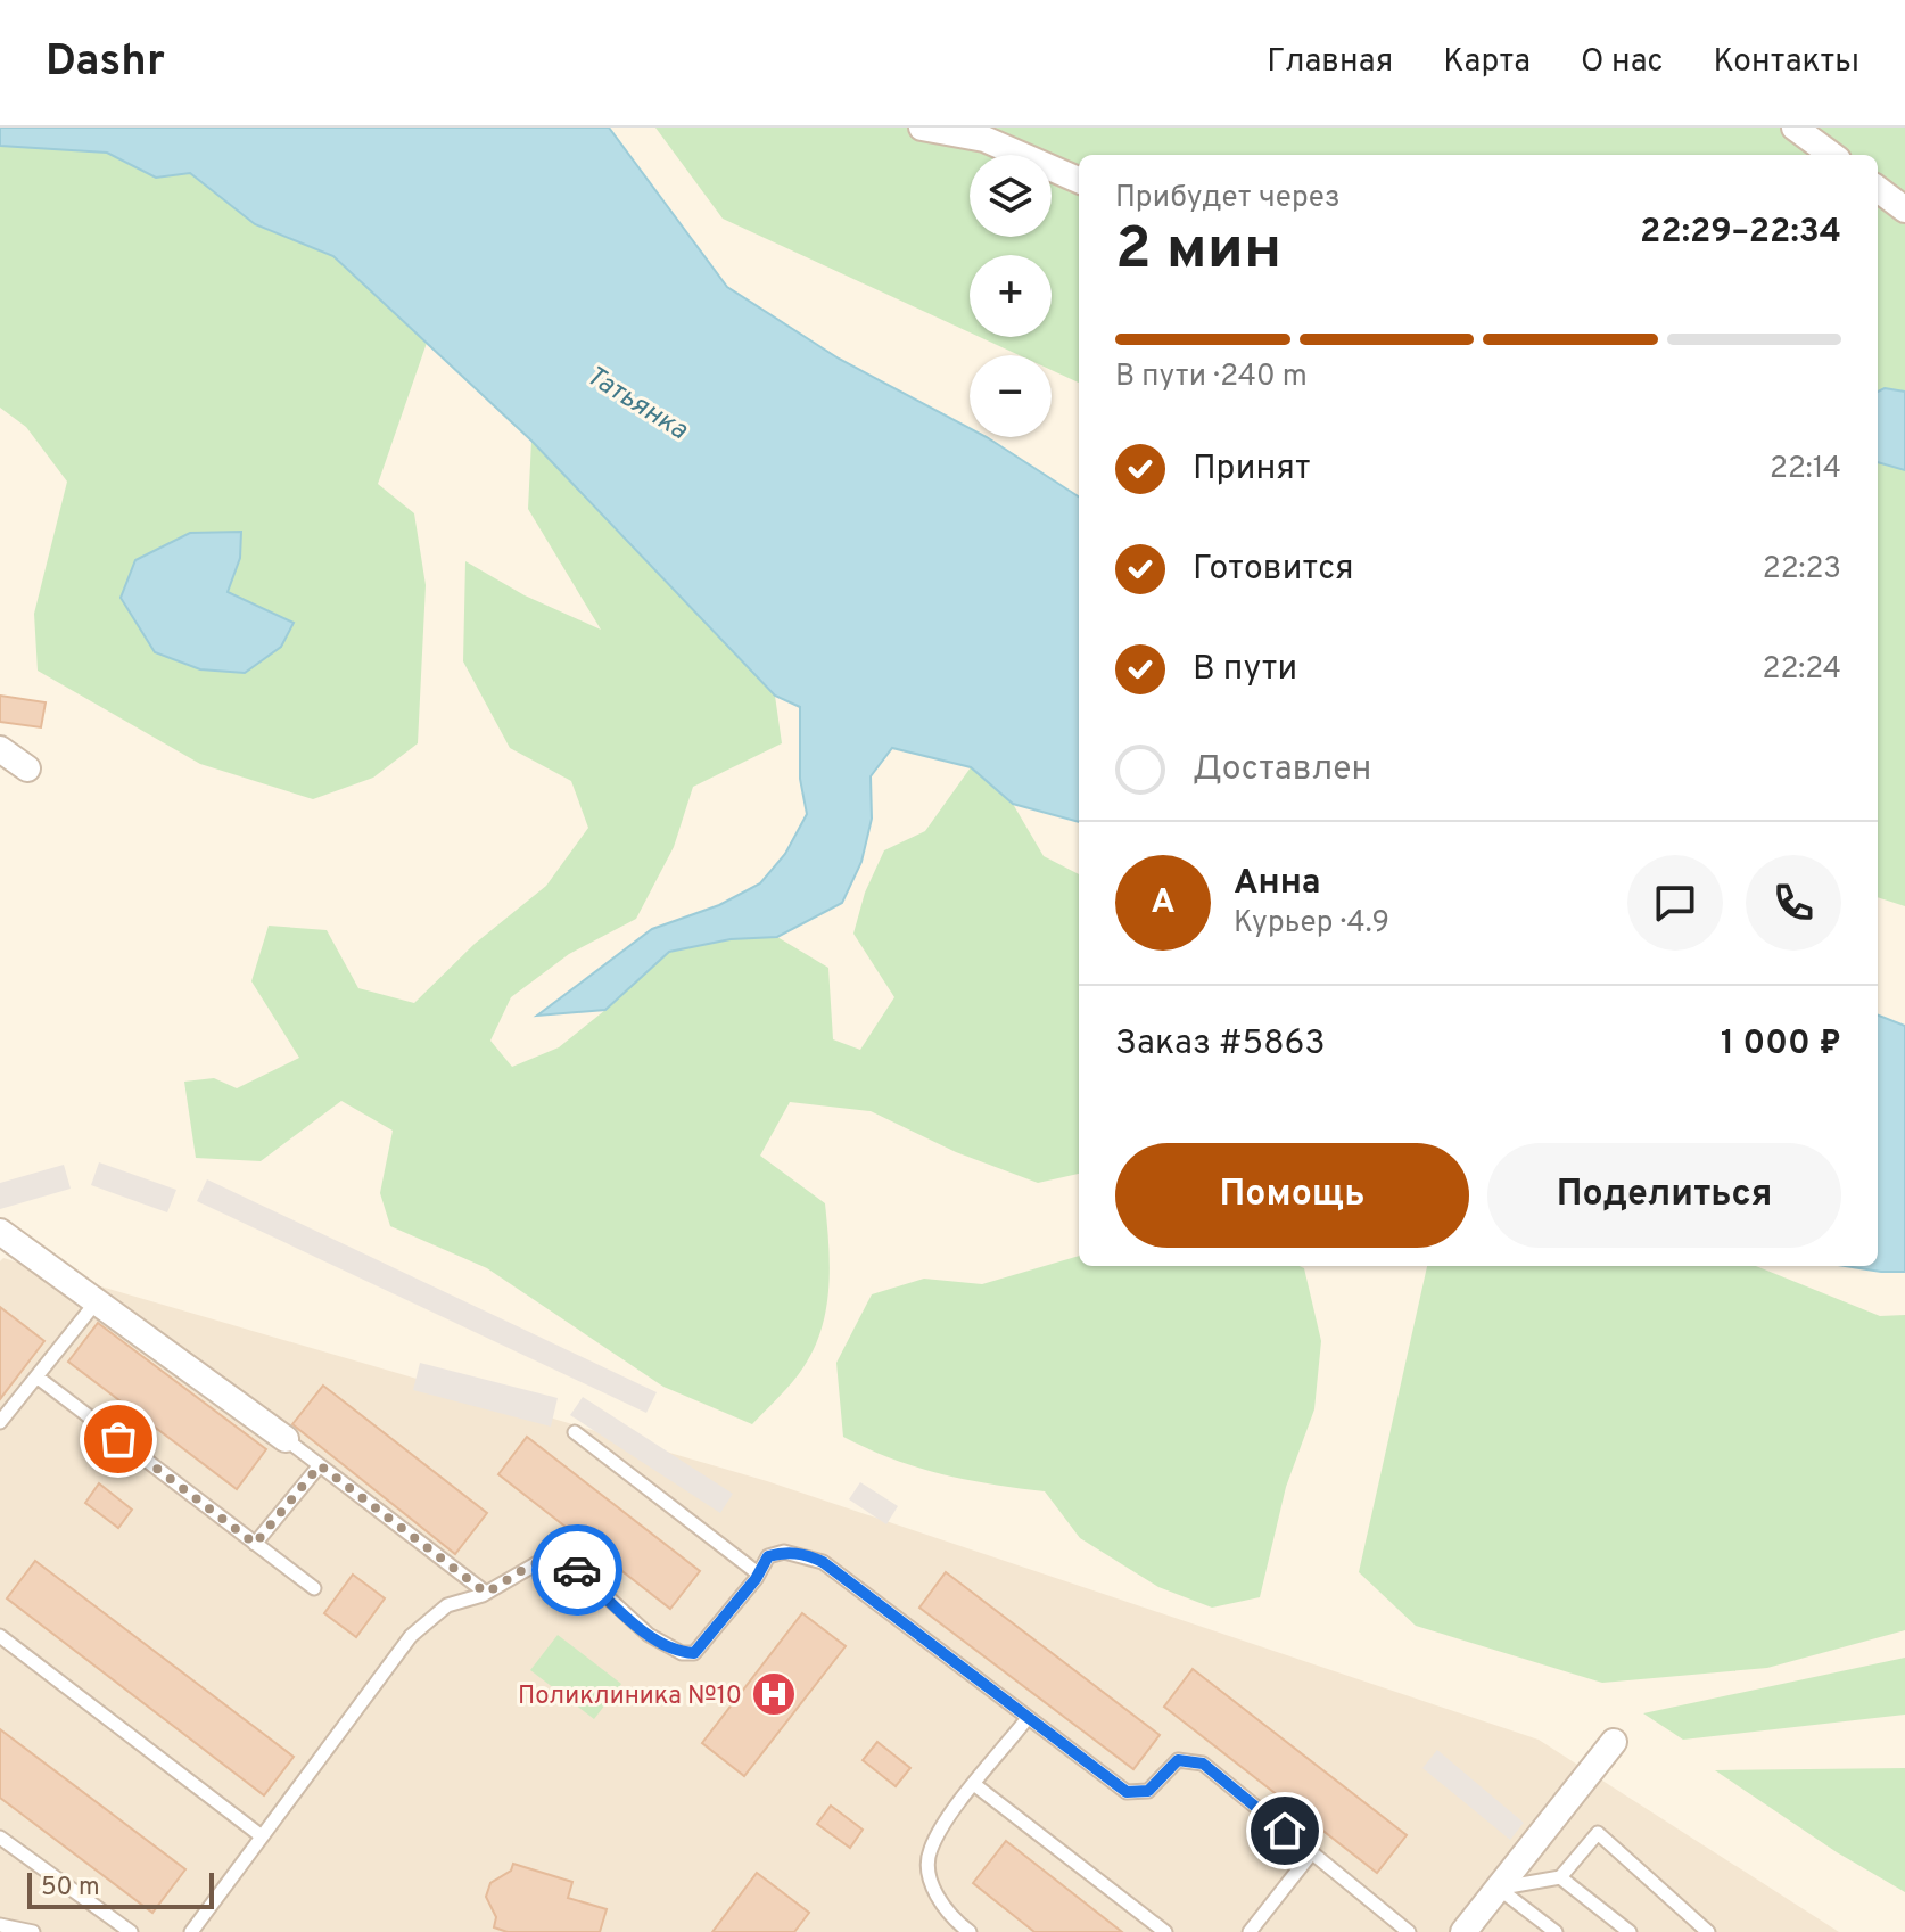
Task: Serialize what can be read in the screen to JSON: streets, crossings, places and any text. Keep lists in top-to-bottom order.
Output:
{
  "water": ["Татьянка"],
  "places": {
    "hospital": ["Поликлиника №10"]
  },
  "scale_bar": "50 m",
  "page": {
    "header": "Dashr",
    "nav": [
      "Главная",
      "Карта",
      "О нас",
      "Контакты"
    ],
    "map_buttons": ["+", "−"],
    "heading": ["2 мин", "Прибудет через", "22:29–22:34"],
    "panel": [
      "Анна",
      "Курьер · 4.9",
      "Заказ #5863",
      "1 000 ₽"
    ],
    "bar": "В пути · 240 m",
    "list": [
      ["Принят", "22:14"],
      ["Готовится", "22:23"],
      ["В пути", "22:24"],
      "Доставлен"
    ],
    "round": "А",
    "buttons": ["Помощь", "Поделиться"],
    "scale": "50 m"
  }
}
